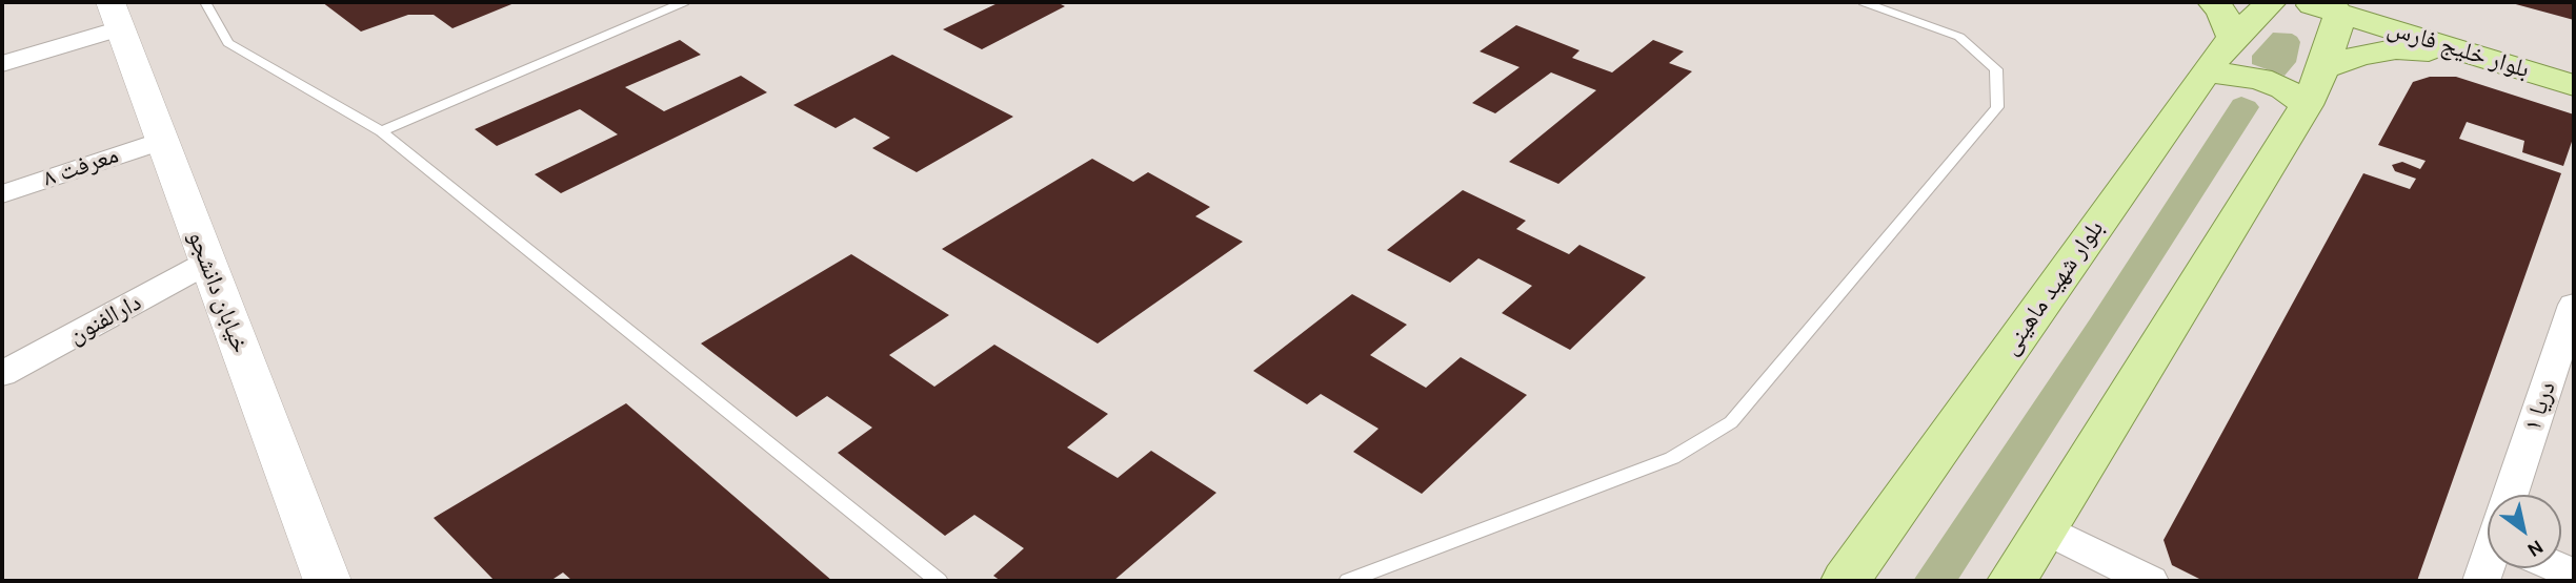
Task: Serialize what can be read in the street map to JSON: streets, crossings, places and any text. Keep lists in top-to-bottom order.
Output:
{
  "streets": {
    "main road": ["بلوار خلیج‌ فارس", "بلوار شهید ماهینی"],
    "street": [
      "معرفت ۸",
      "خیابان دانشجو",
      "دارالفنون",
      "دریا ۱"
    ]
  },
  "crossings": [
    ["معرفت ۸", "خیابان دانشجو"],
    ["خیابان دانشجو", "دارالفنون"]
  ],
  "north": "bottom right"
}
